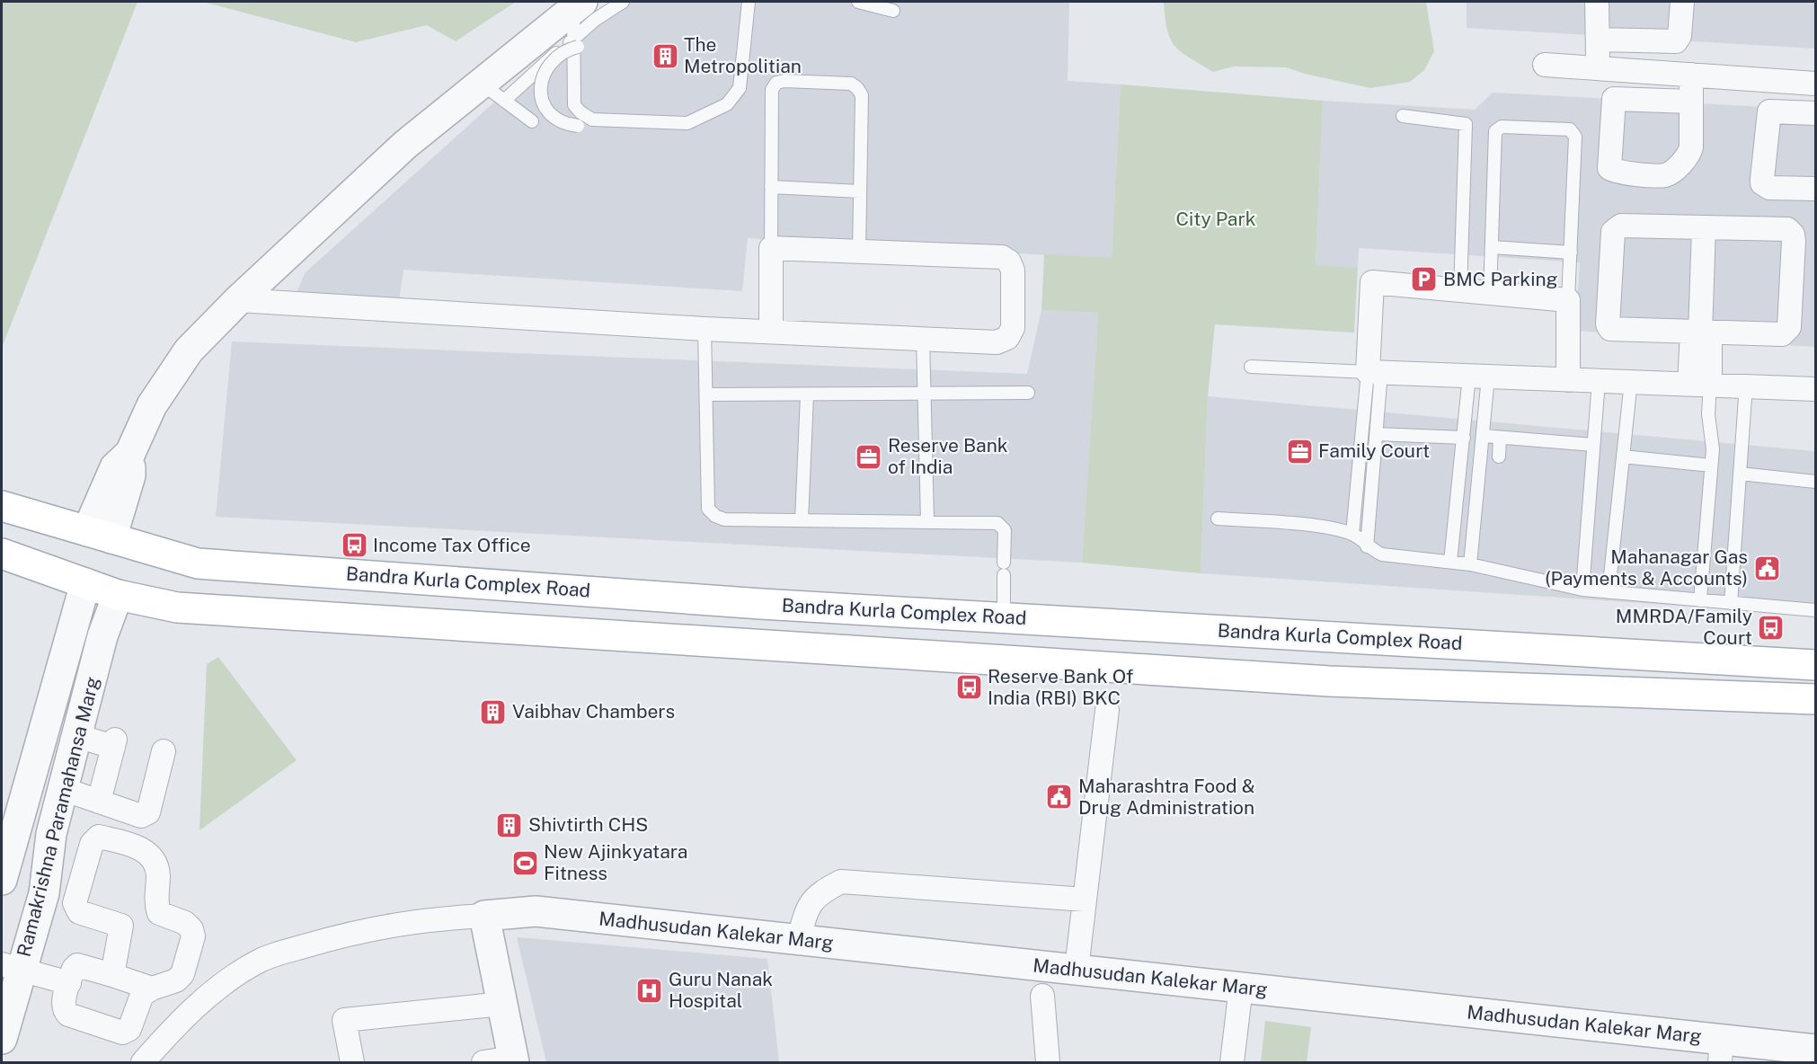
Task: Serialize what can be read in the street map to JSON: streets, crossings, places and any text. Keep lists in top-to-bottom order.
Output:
{
  "streets": {
    "main road": ["Bandra Kurla Complex Road"],
    "street": ["Ramakrishna Paramahansa Marg", "Madhusudan Kalekar Marg"]
  },
  "parks": ["City Park"],
  "places": {
    "building": ["The Metropolitian", "Vaibhav Chambers", "Shivtirth CHS"],
    "parking": ["BMC Parking"],
    "office": ["Family Court", "Reserve Bank of India"],
    "bus stop": ["Income Tax Office", "MMRDA/Family Court", "Reserve Bank Of India (RBI) BKC"],
    "public building": ["Mahanagar Gas (Payments & Accounts)", "Maharashtra Food & Drug Administration"],
    "sports": ["New Ajinkyatara Fitness"],
    "hospital": ["Guru Nanak Hospital"]
  }
}
